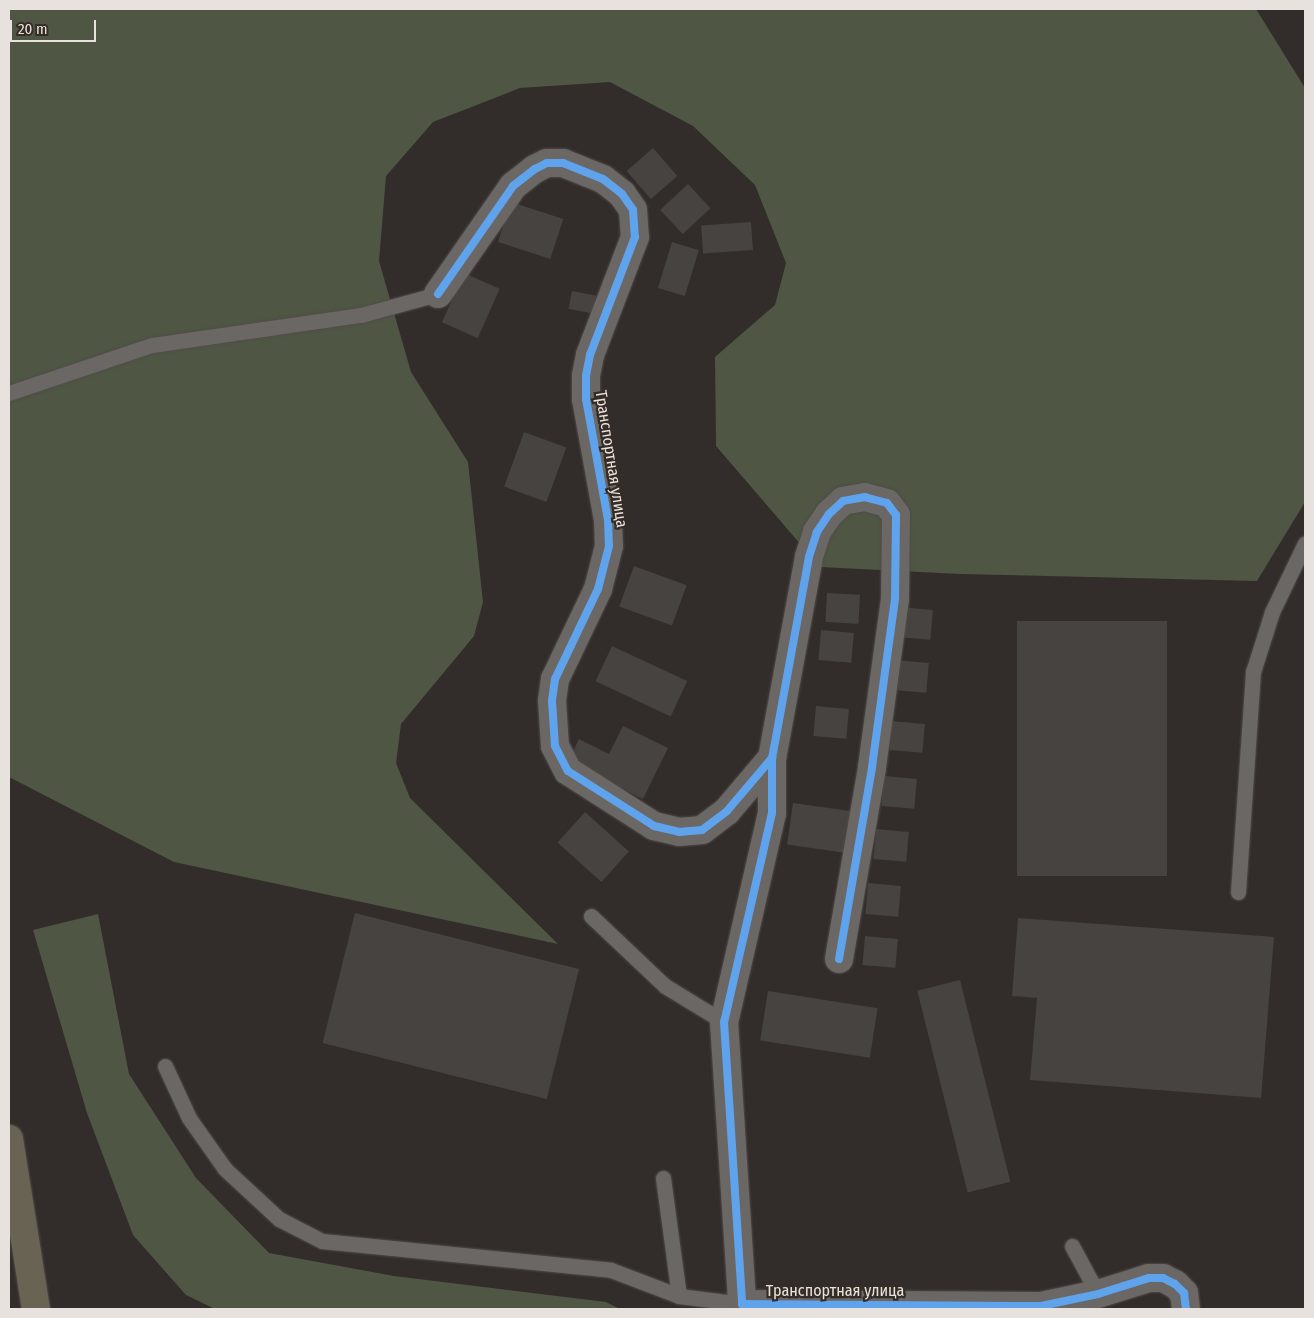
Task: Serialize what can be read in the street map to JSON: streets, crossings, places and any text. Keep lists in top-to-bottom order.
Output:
{
  "streets": {
    "street": ["Транспортная улица"]
  },
  "scale_bar": "20 m"
}
